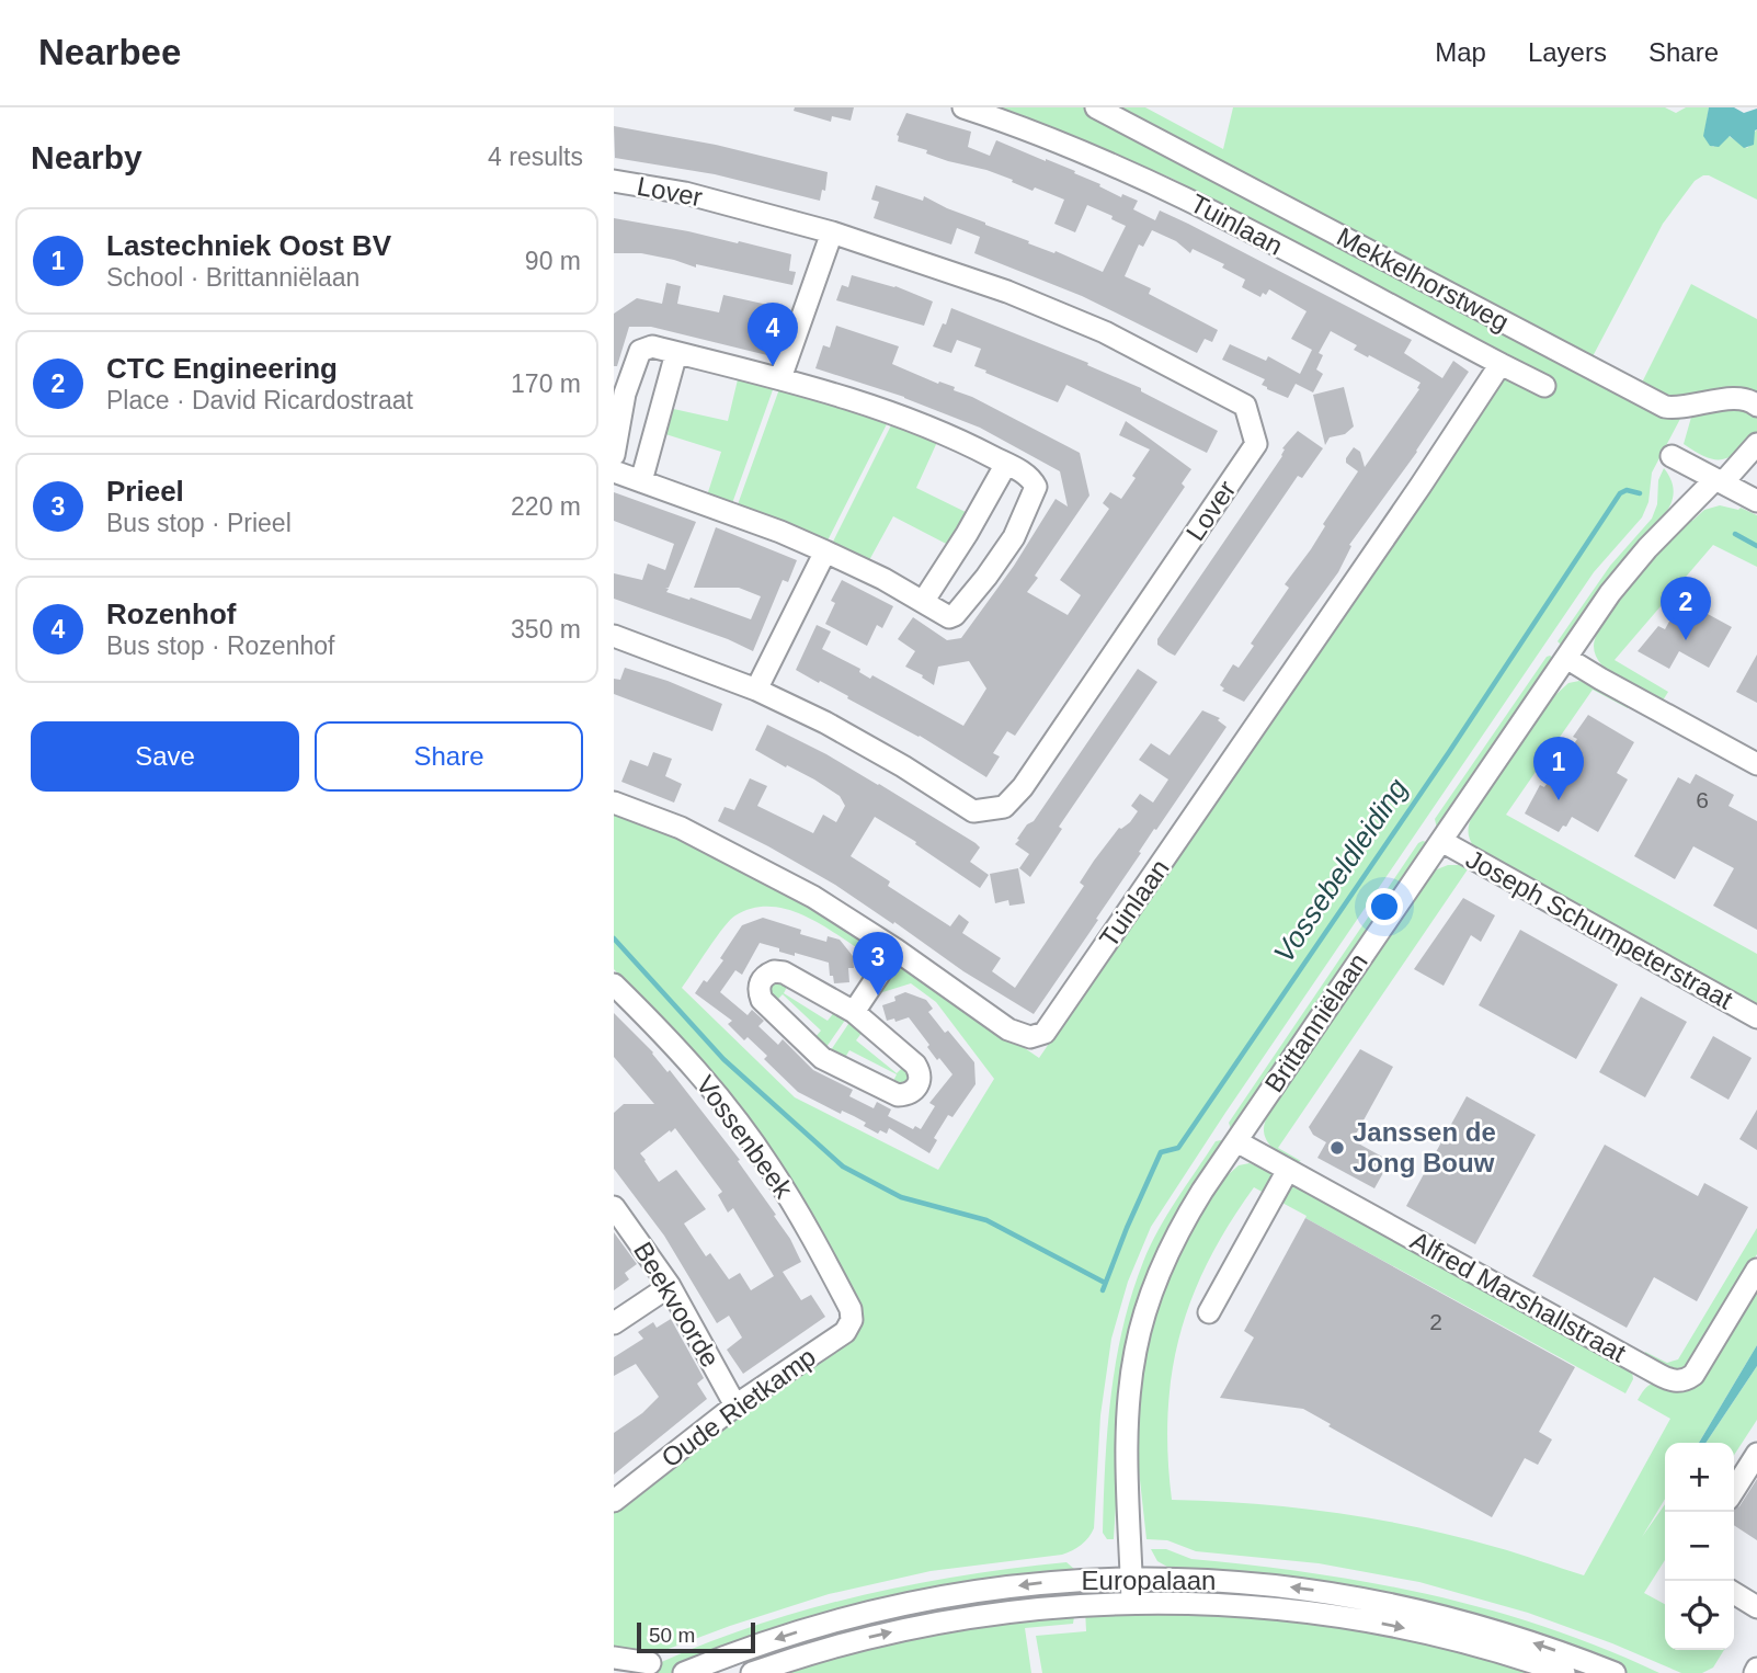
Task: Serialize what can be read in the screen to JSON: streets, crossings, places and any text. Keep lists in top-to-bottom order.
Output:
{
  "streets": {
    "street": [
      "Lover",
      "Tuinlaan",
      "Mekkelhorstweg",
      "Joseph Schumpeterstraat",
      "Brittanniëlaan",
      "Vossenbeek",
      "Alfred Marshallstraat",
      "Beekvoorde",
      "Oude Rietkamp",
      "Europalaan"
    ]
  },
  "crossings": [
    ["Joseph Schumpeterstraat", "Brittanniëlaan"],
    ["Brittanniëlaan", "Alfred Marshallstraat"],
    ["Brittanniëlaan", "Europalaan"],
    ["Vossenbeek", "Oude Rietkamp"],
    ["Beekvoorde", "Oude Rietkamp"]
  ],
  "water": ["Vossebeldleiding"],
  "places": ["Janssen de Jong Bouw"],
  "house_numbers": ["6", "2"],
  "scale_bar": "50 m",
  "page": {
    "header": "Nearbee",
    "nav": ["Map", "Layers", "Share"],
    "heading": ["Nearby", "4 results"],
    "list": [
      {
        "mark": "1",
        "name": "Lastechniek Oost BV",
        "note": "School · Brittanniëlaan",
        "value": "90 m"
      },
      {
        "mark": "2",
        "name": "CTC Engineering",
        "note": "Place · David Ricardostraat",
        "value": "170 m"
      },
      {
        "mark": "3",
        "name": "Prieel",
        "note": "Bus stop · Prieel",
        "value": "220 m"
      },
      {
        "mark": "4",
        "name": "Rozenhof",
        "note": "Bus stop · Rozenhof",
        "value": "350 m"
      }
    ],
    "pins": [
      "4",
      "2",
      "1",
      "3"
    ],
    "buttons": ["Save", "Share"],
    "map_buttons": ["+", "−"],
    "scale": "50 m"
  }
}
